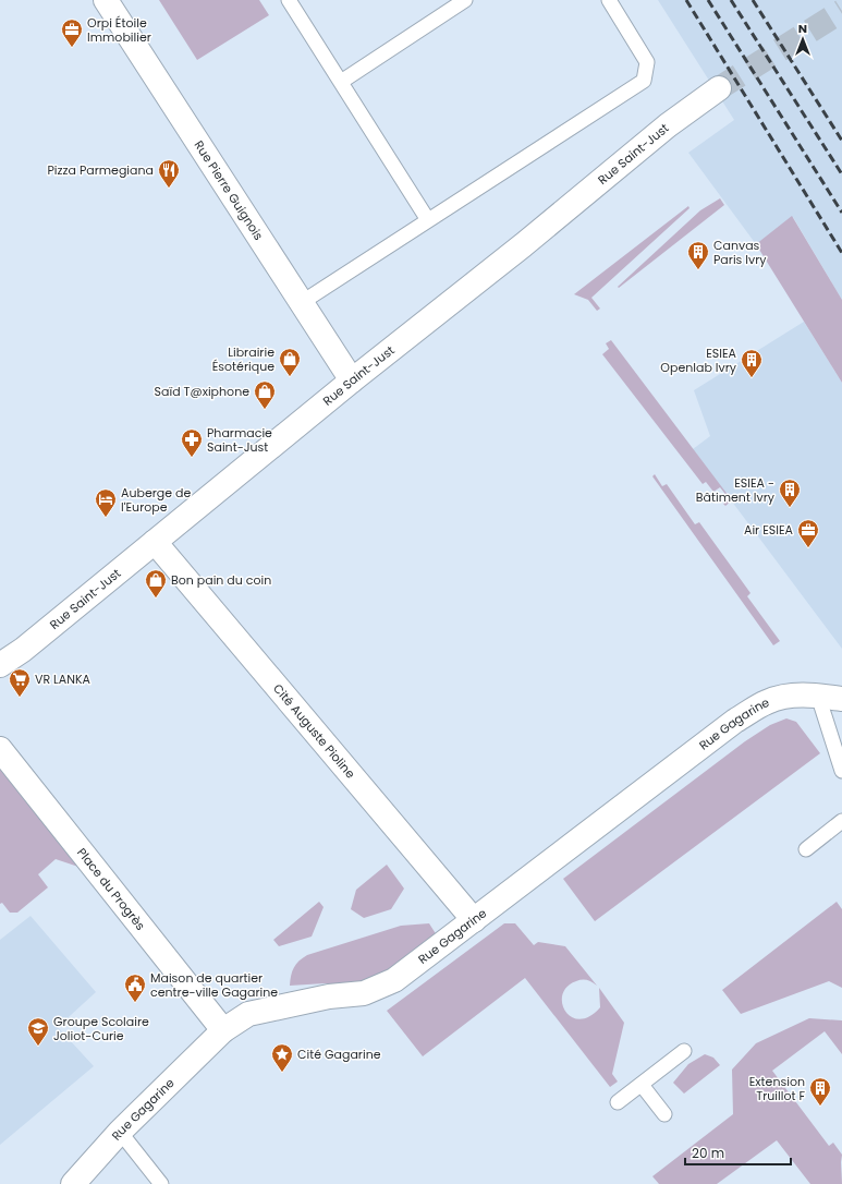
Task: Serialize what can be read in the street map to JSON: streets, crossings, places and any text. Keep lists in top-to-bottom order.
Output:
{
  "streets": {
    "street": [
      "Rue Saint-Just",
      "Rue Pierre Guignois",
      "Rue Gagarine",
      "Cité Auguste Pioline",
      "Place du Progrès"
    ]
  },
  "crossings": [
    ["Rue Saint-Just", "Rue Pierre Guignois"],
    ["Rue Saint-Just", "Cité Auguste Pioline"],
    ["Rue Gagarine", "Cité Auguste Pioline"],
    ["Rue Gagarine", "Place du Progrès"]
  ],
  "places": {
    "office": ["Orpi Étoile Immobilier", "Air ESIEA"],
    "restaurant": ["Pizza Parmegiana"],
    "building": [
      "Canvas Paris Ivry",
      "ESIEA Openlab Ivry",
      "ESIEA - Bâtiment Ivry",
      "Extension Truillot F"
    ],
    "shop": ["Librairie Ésotérique", "Saïd T@xiphone", "Bon pain du coin"],
    "pharmacy": ["Pharmacie Saint-Just"],
    "hotel": ["Auberge de l'Europe"],
    "supermarket": ["VR LANKA"],
    "public building": ["Maison de quartier centre-ville Gagarine"],
    "school or university": ["Groupe Scolaire Joliot-Curie"],
    "place": ["Cité Gagarine"]
  },
  "scale_bar": "20 m",
  "north": "top"
}
